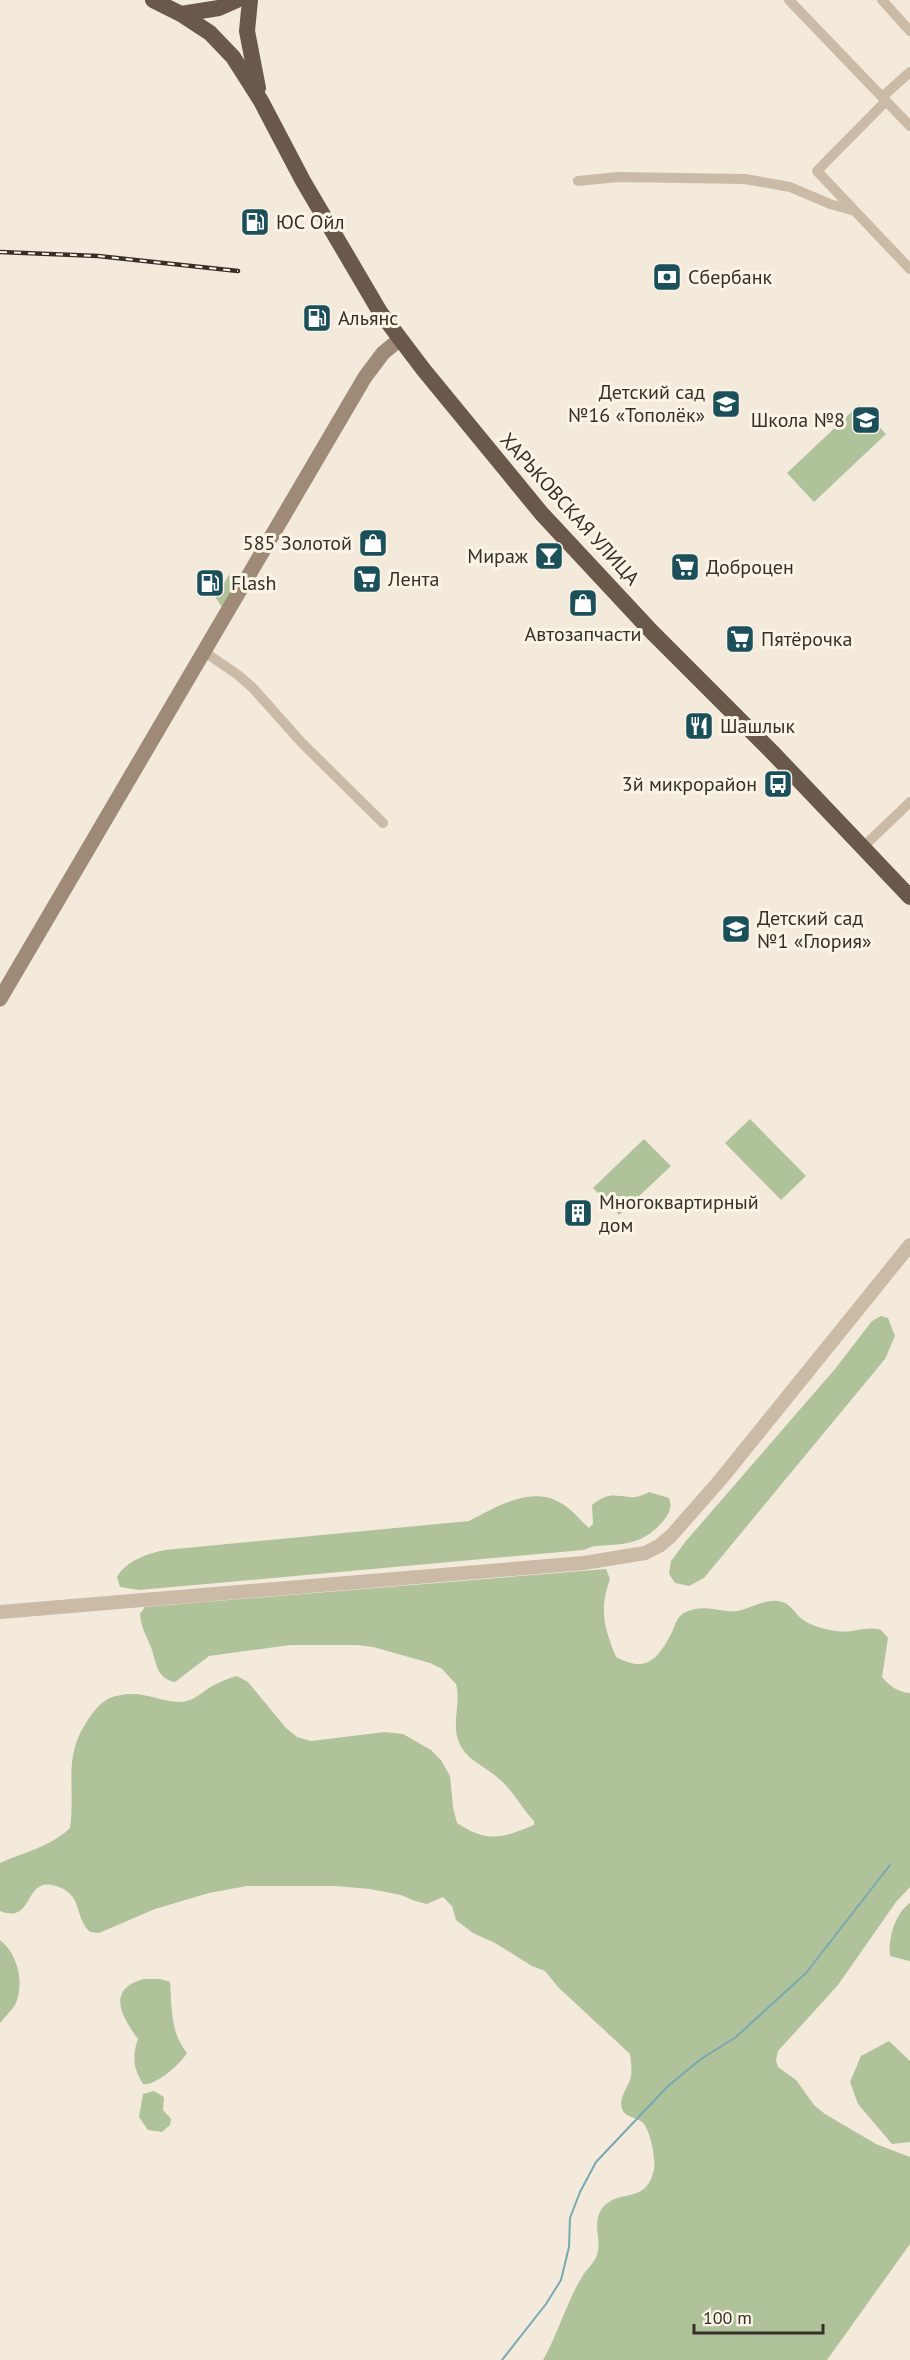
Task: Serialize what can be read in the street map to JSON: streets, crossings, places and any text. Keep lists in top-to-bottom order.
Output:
{
  "streets": {
    "highway": ["ХАРЬКОВСКАЯ УЛИЦА"]
  },
  "places": {
    "fuel station": ["ЮC Ойл", "Альянс", "Flash"],
    "bank": ["Сбербанк"],
    "school or university": ["Детский сад №16 «Тополёк»", "Школа №8", "Детский сад №1 «Глория»"],
    "shop": ["585 Золотой", "Автозапчасти"],
    "bar": ["Мираж"],
    "supermarket": ["Доброцен", "Лента", "Пятёрочка"],
    "restaurant": ["Шашлык"],
    "bus stop": ["3й микрорайон"],
    "building": ["Многоквартирный дом"]
  },
  "scale_bar": "100 m"
}
